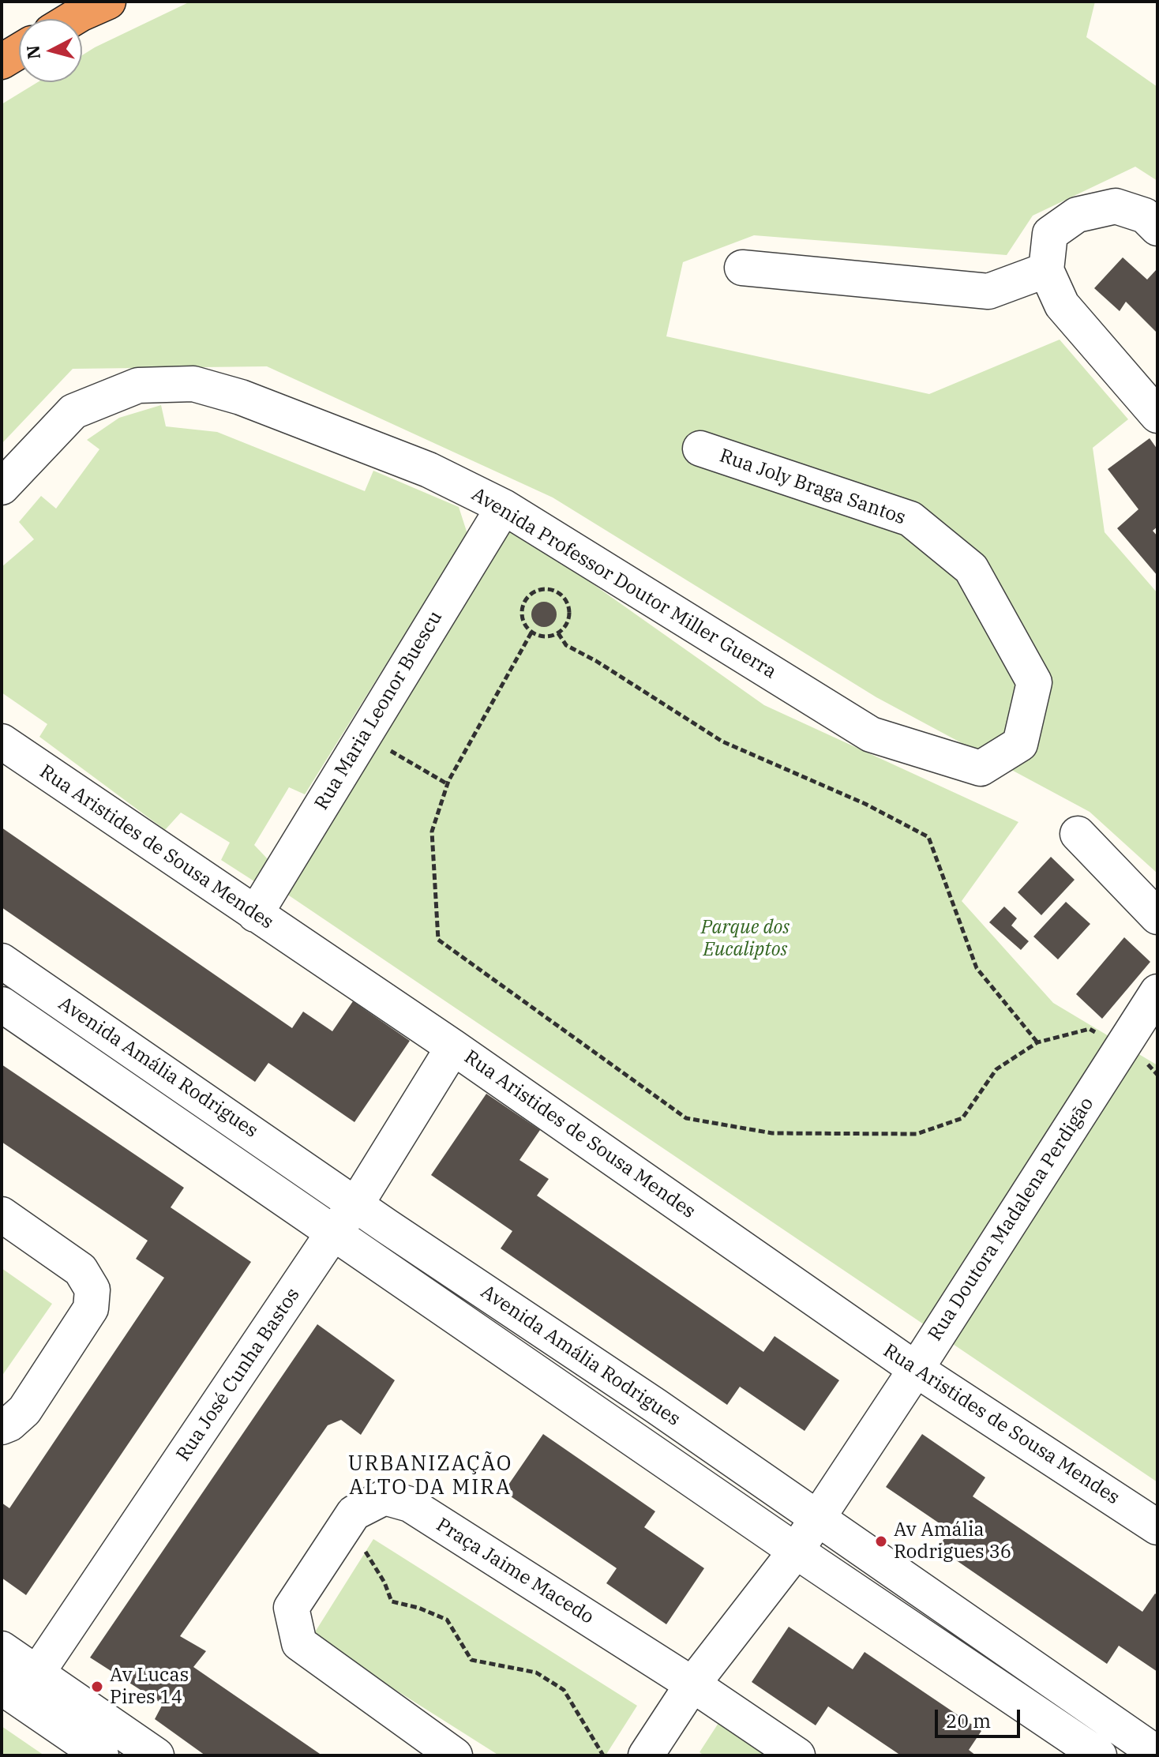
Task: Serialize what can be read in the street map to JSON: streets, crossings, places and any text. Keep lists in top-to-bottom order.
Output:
{
  "streets": {
    "street": [
      "Rua Joly Braga Santos",
      "Avenida Professor Doutor Miller Guerra",
      "Rua Maria Leonor Buescu",
      "Rua Aristides de Sousa Mendes",
      "Avenida Amália Rodrigues",
      "Rua Doutora Madalena Perdigão",
      "Rua José Cunha Bastos",
      "Praça Jaime Macedo"
    ]
  },
  "crossings": [
    ["Rua Joly Braga Santos", "Avenida Professor Doutor Miller Guerra"],
    ["Avenida Professor Doutor Miller Guerra", "Rua Maria Leonor Buescu"],
    ["Rua Maria Leonor Buescu", "Rua Aristides de Sousa Mendes"],
    ["Rua Aristides de Sousa Mendes", "Rua Doutora Madalena Perdigão"],
    ["Rua Aristides de Sousa Mendes", "Rua José Cunha Bastos"],
    ["Avenida Amália Rodrigues", "Rua Doutora Madalena Perdigão"],
    ["Avenida Amália Rodrigues", "Rua José Cunha Bastos"],
    ["Rua Doutora Madalena Perdigão", "Praça Jaime Macedo"]
  ],
  "districts": ["URBANIZAÇÃO ALTO DA MIRA"],
  "parks": ["Parque dos Eucaliptos"],
  "places": ["Av Amália Rodrigues 36", "Av Lucas Pires 14"],
  "scale_bar": "20 m",
  "north": "left"
}
